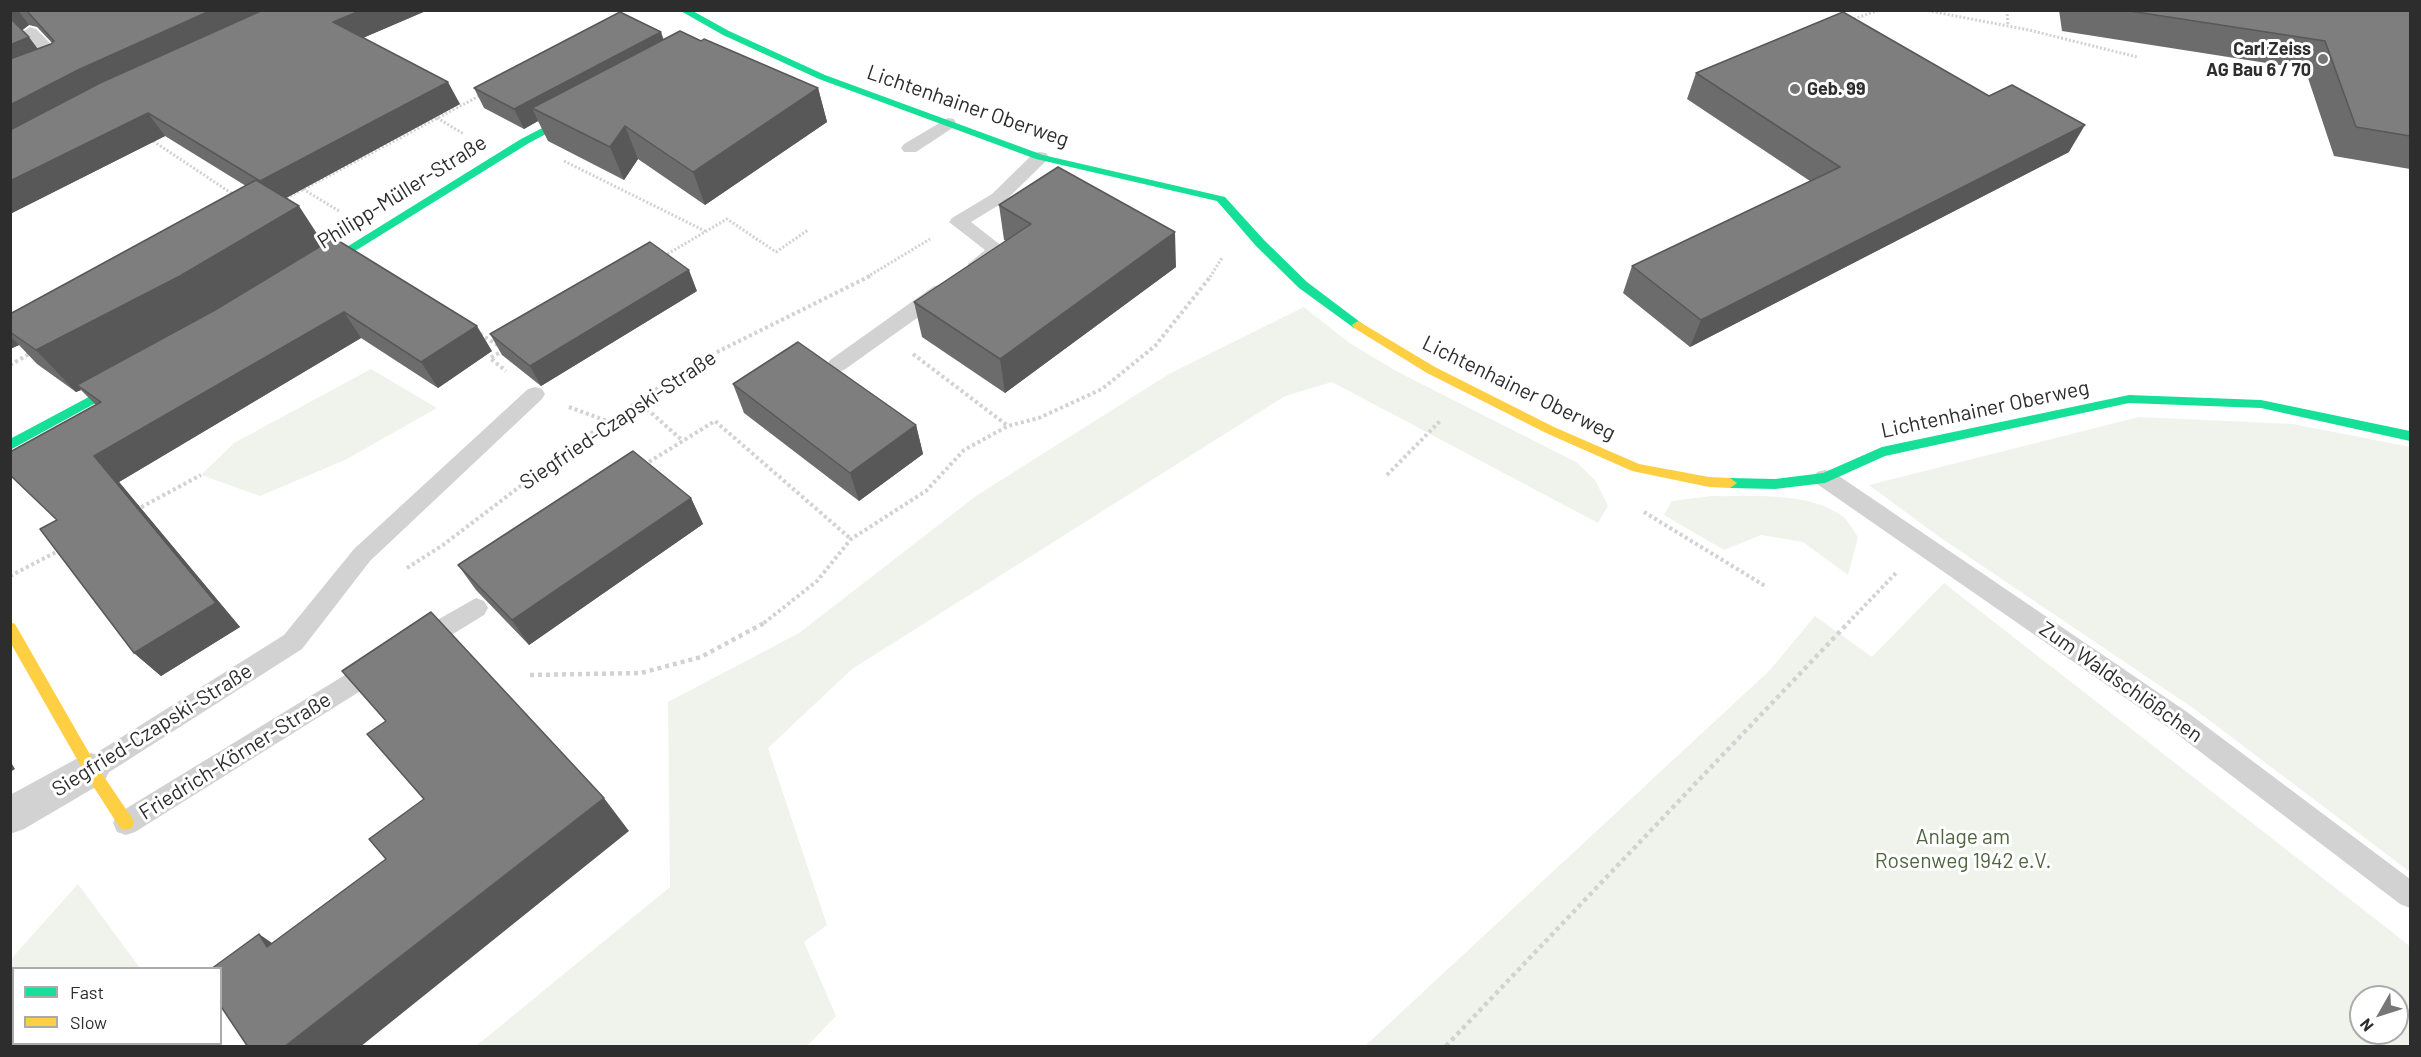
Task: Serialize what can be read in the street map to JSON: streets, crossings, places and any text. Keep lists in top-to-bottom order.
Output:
{
  "streets": {
    "street": [
      "Lichtenhainer Oberweg",
      "Philipp-Müller-Straße",
      "Siegfried-Czapski-Straße",
      "Friedrich-Körner-Straße"
    ],
    "lane": ["Zum Waldschlößchen"]
  },
  "crossings": [
    ["Lichtenhainer Oberweg", "Zum Waldschlößchen"],
    ["Siegfried-Czapski-Straße", "Friedrich-Körner-Straße"]
  ],
  "parks": ["Anlage am Rosenweg 1942 e.V."],
  "places": ["Carl Zeiss AG Bau 6 / 70", "Geb. 99"],
  "legend": ["Fast", "Slow"],
  "north": "bottom left"
}
